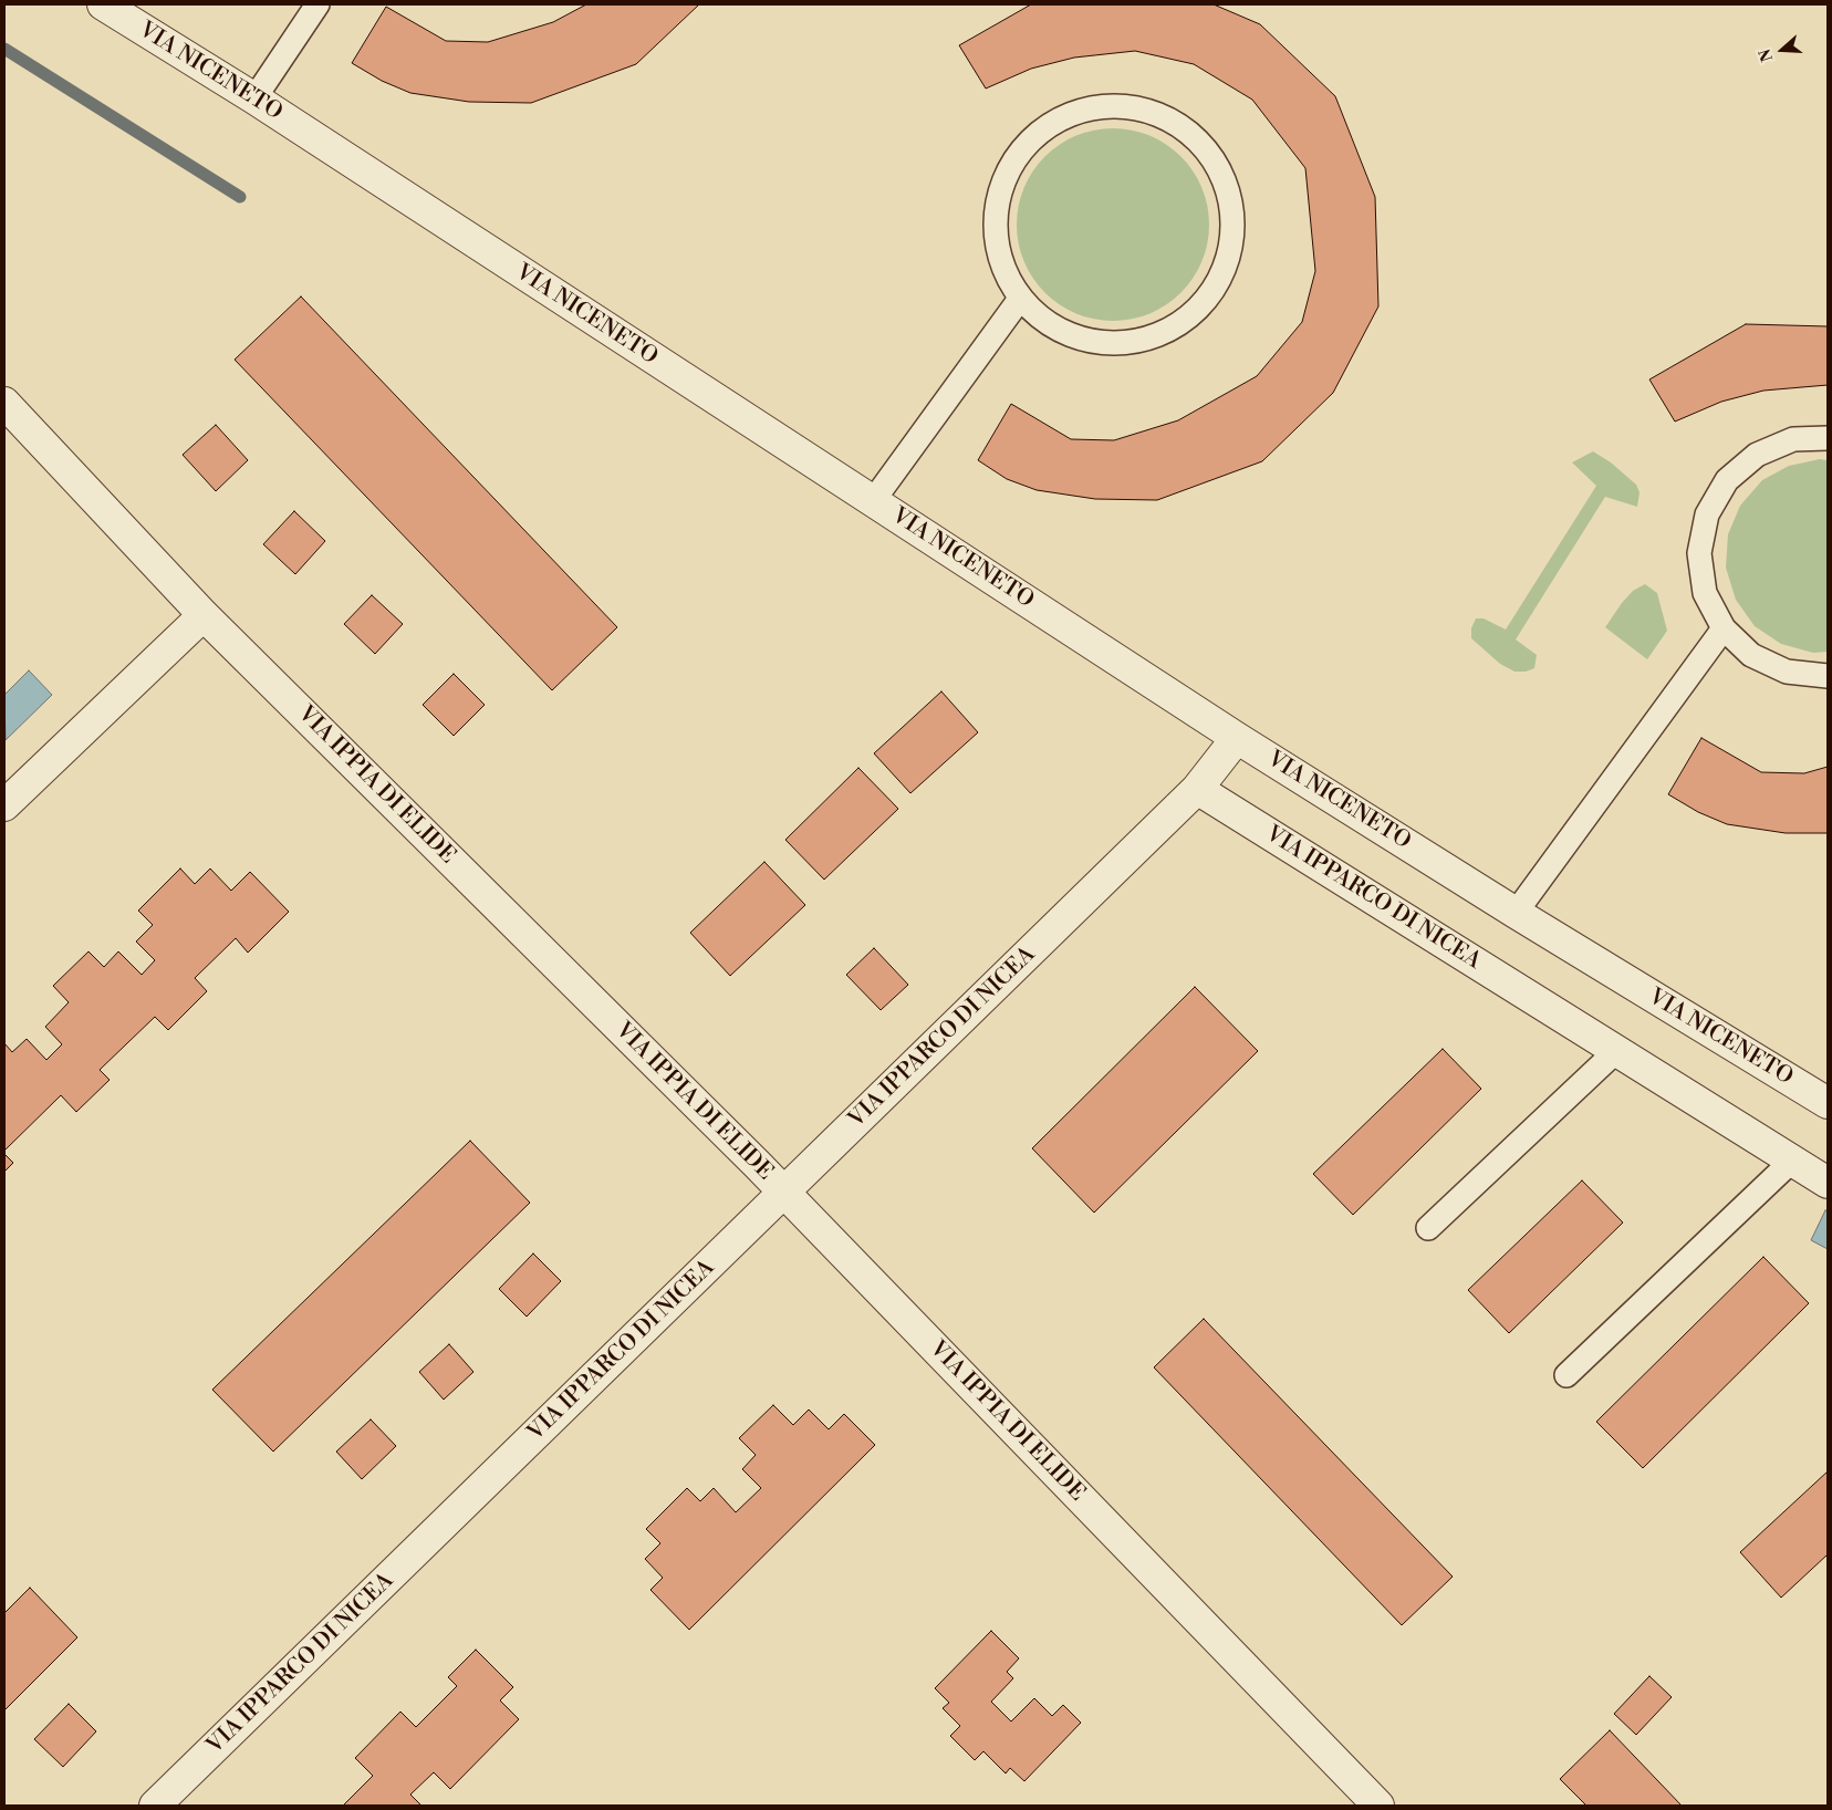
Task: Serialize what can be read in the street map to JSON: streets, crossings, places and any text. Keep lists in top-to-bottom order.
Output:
{
  "streets": {
    "street": ["VIA NICENETO", "VIA IPPIA DI ELIDE", "VIA IPPARCO DI NICEA"]
  },
  "crossings": [
    ["VIA IPPIA DI ELIDE", "VIA IPPARCO DI NICEA"]
  ],
  "north": "left"
}
